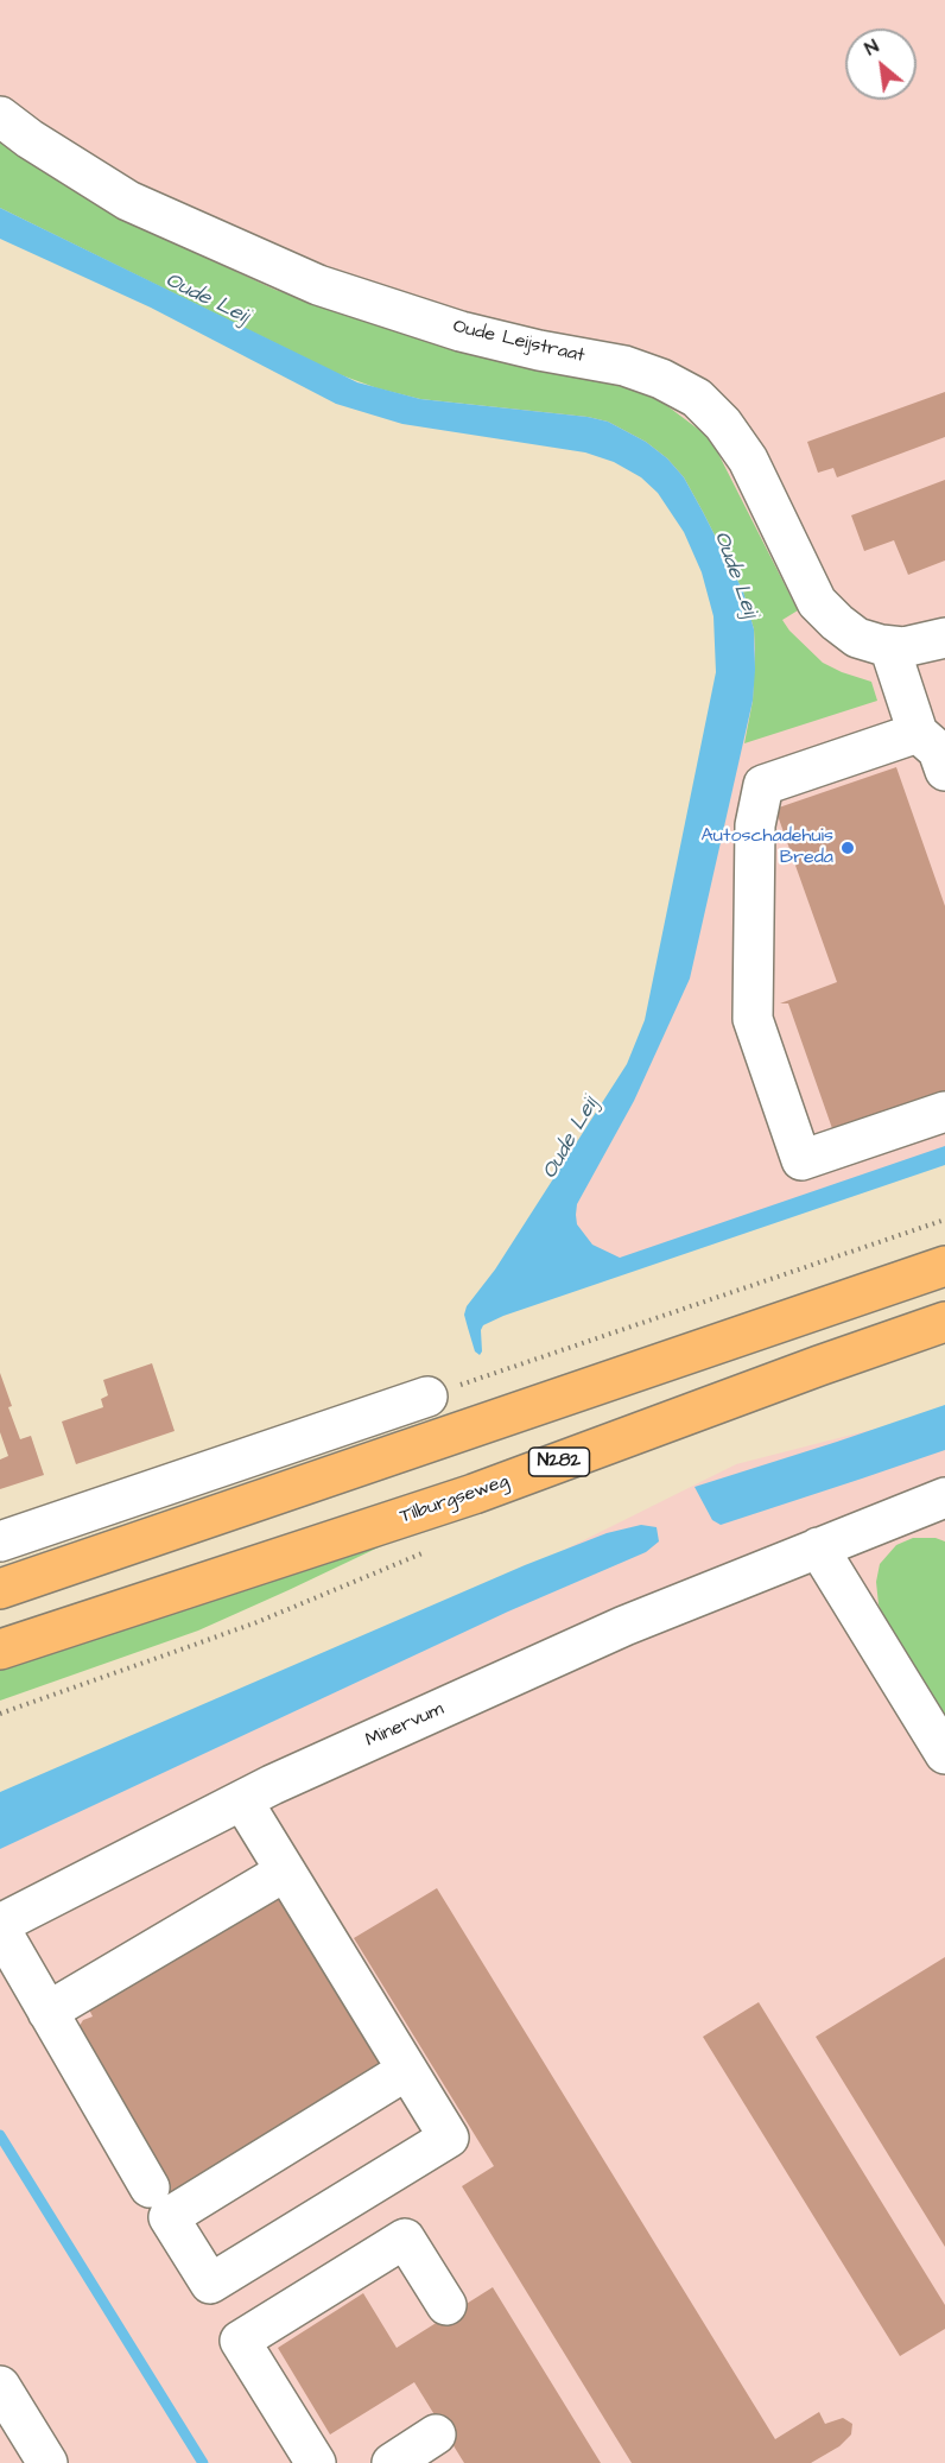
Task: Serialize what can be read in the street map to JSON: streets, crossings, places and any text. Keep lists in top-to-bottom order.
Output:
{
  "streets": {
    "main road": ["N282", "Tilburgseweg"],
    "street": ["Oude Leijstraat", "Minervum"]
  },
  "water": ["Oude Leij"],
  "places": ["Autoschadehuis Breda"],
  "north": "top left"
}
